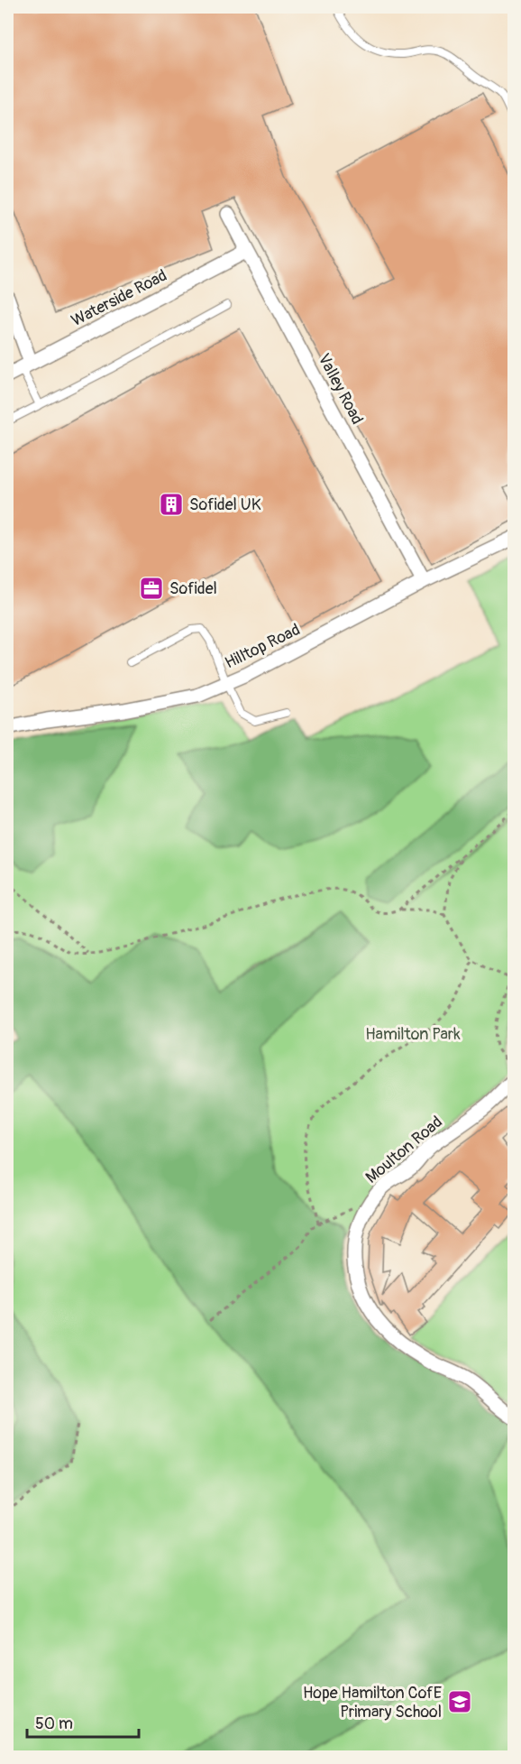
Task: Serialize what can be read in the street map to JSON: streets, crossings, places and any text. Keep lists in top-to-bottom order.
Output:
{
  "streets": {
    "street": [
      "Waterside Road",
      "Valley Road",
      "Hilltop Road",
      "Moulton Road"
    ]
  },
  "crossings": [
    ["Waterside Road", "Valley Road"],
    ["Valley Road", "Hilltop Road"]
  ],
  "parks": ["Hamilton Park"],
  "places": {
    "building": ["Sofidel UK"],
    "office": ["Sofidel"],
    "school or university": ["Hope Hamilton CofE Primary School"]
  },
  "scale_bar": "50 m"
}
